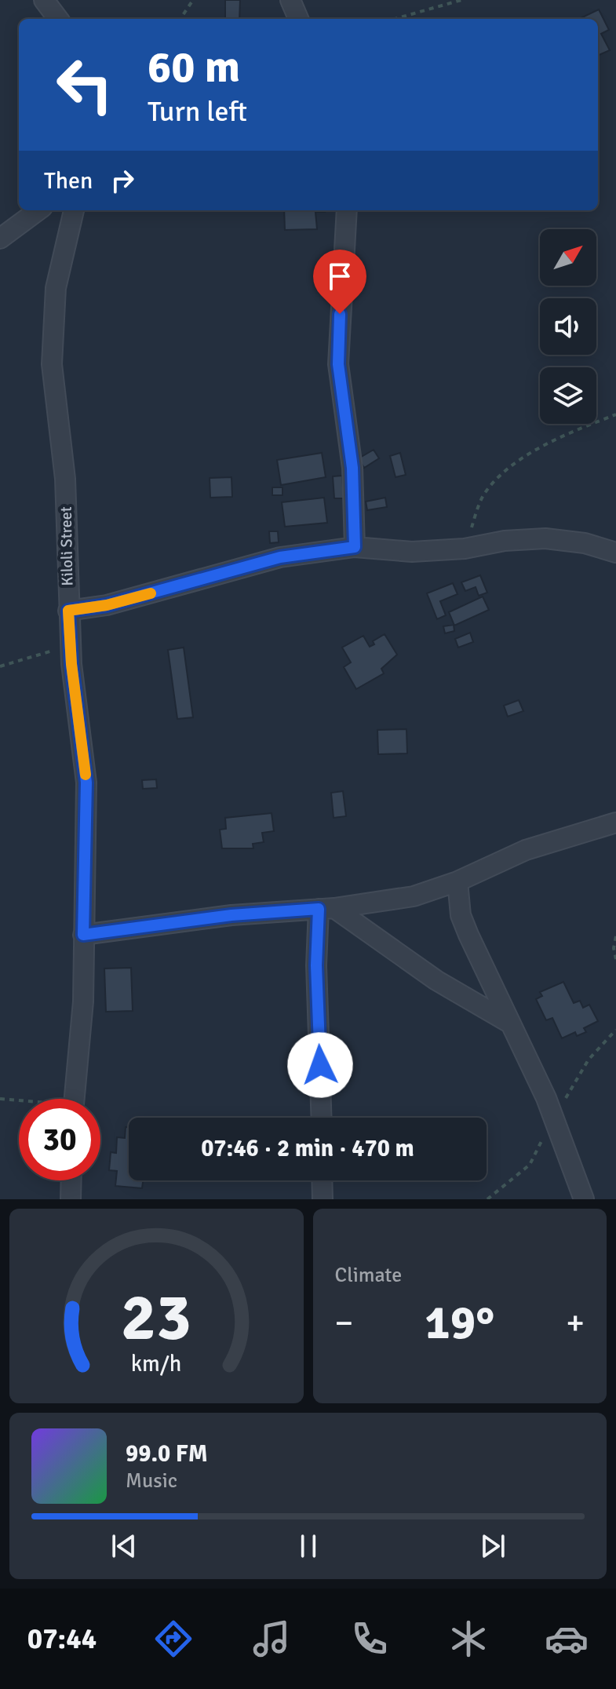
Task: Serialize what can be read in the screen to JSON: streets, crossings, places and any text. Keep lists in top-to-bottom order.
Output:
{
  "streets": {
    "street": ["Kiloli Street"]
  },
  "north": "top right",
  "page": {
    "turn": ["60 m", "Turn left"],
    "then": "Then",
    "limit": "30",
    "trip": "07:46 · 2 min · 470 m",
    "tile": "Climate",
    "heat": ["−", "19°", "+"],
    "song": ["99.0 FM", "Music"],
    "tabs": "07:44",
    "gauge": ["23", "km/h"]
  }
}
